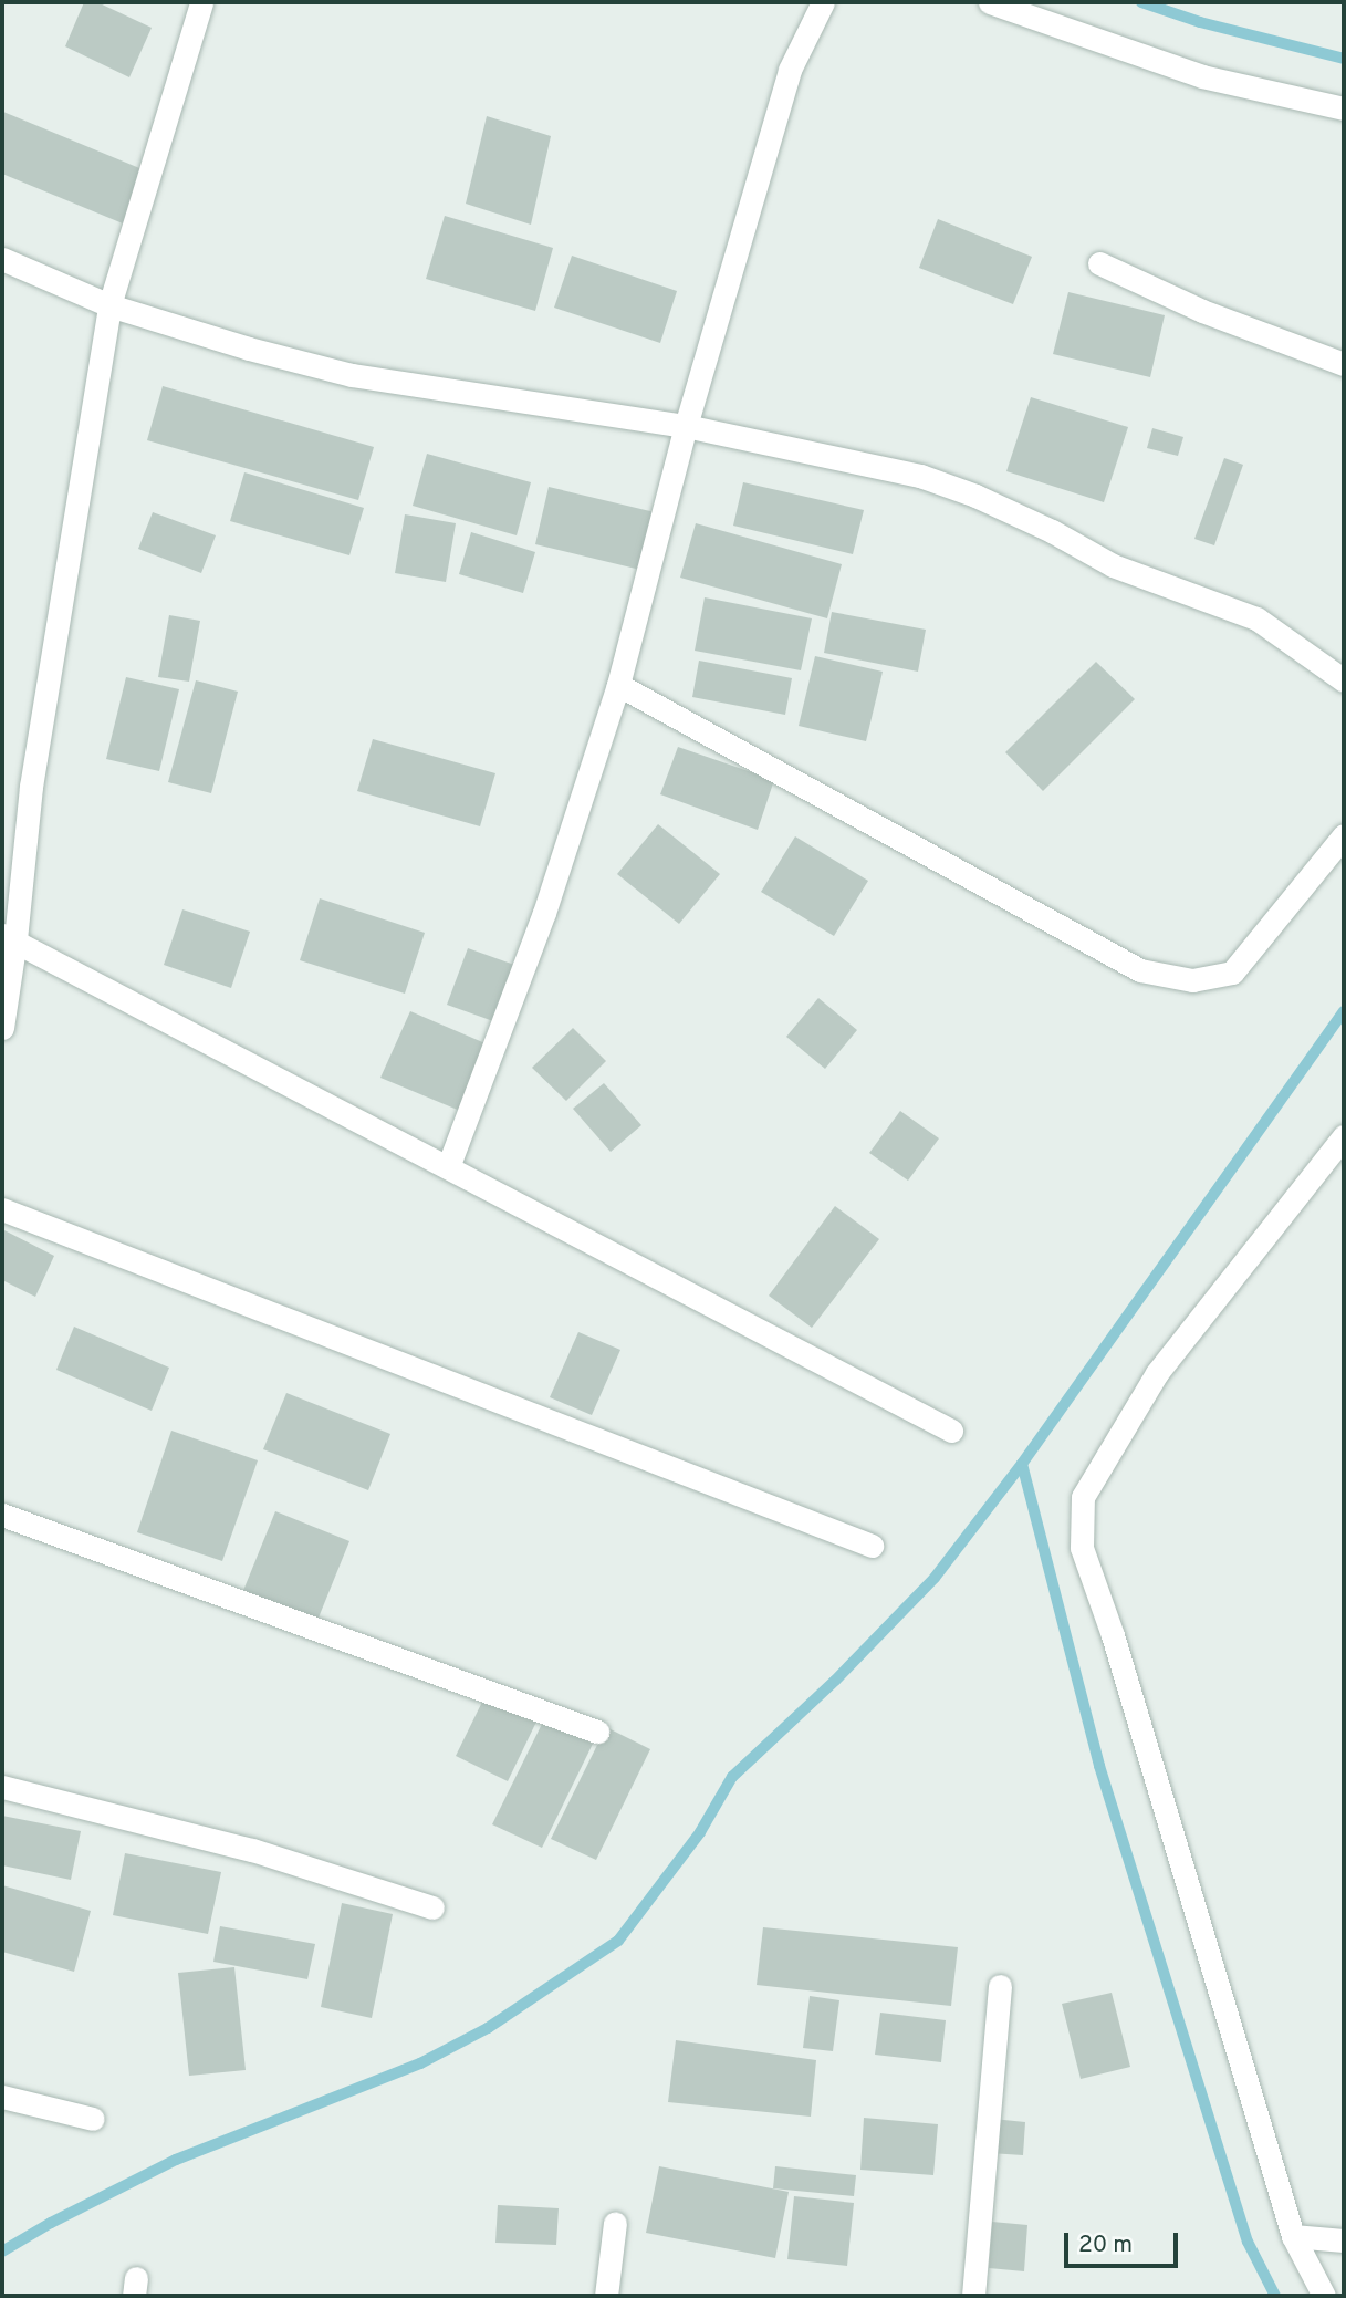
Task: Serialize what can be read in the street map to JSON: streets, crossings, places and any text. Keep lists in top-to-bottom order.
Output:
{
  "scale_bar": "20 m"
}
